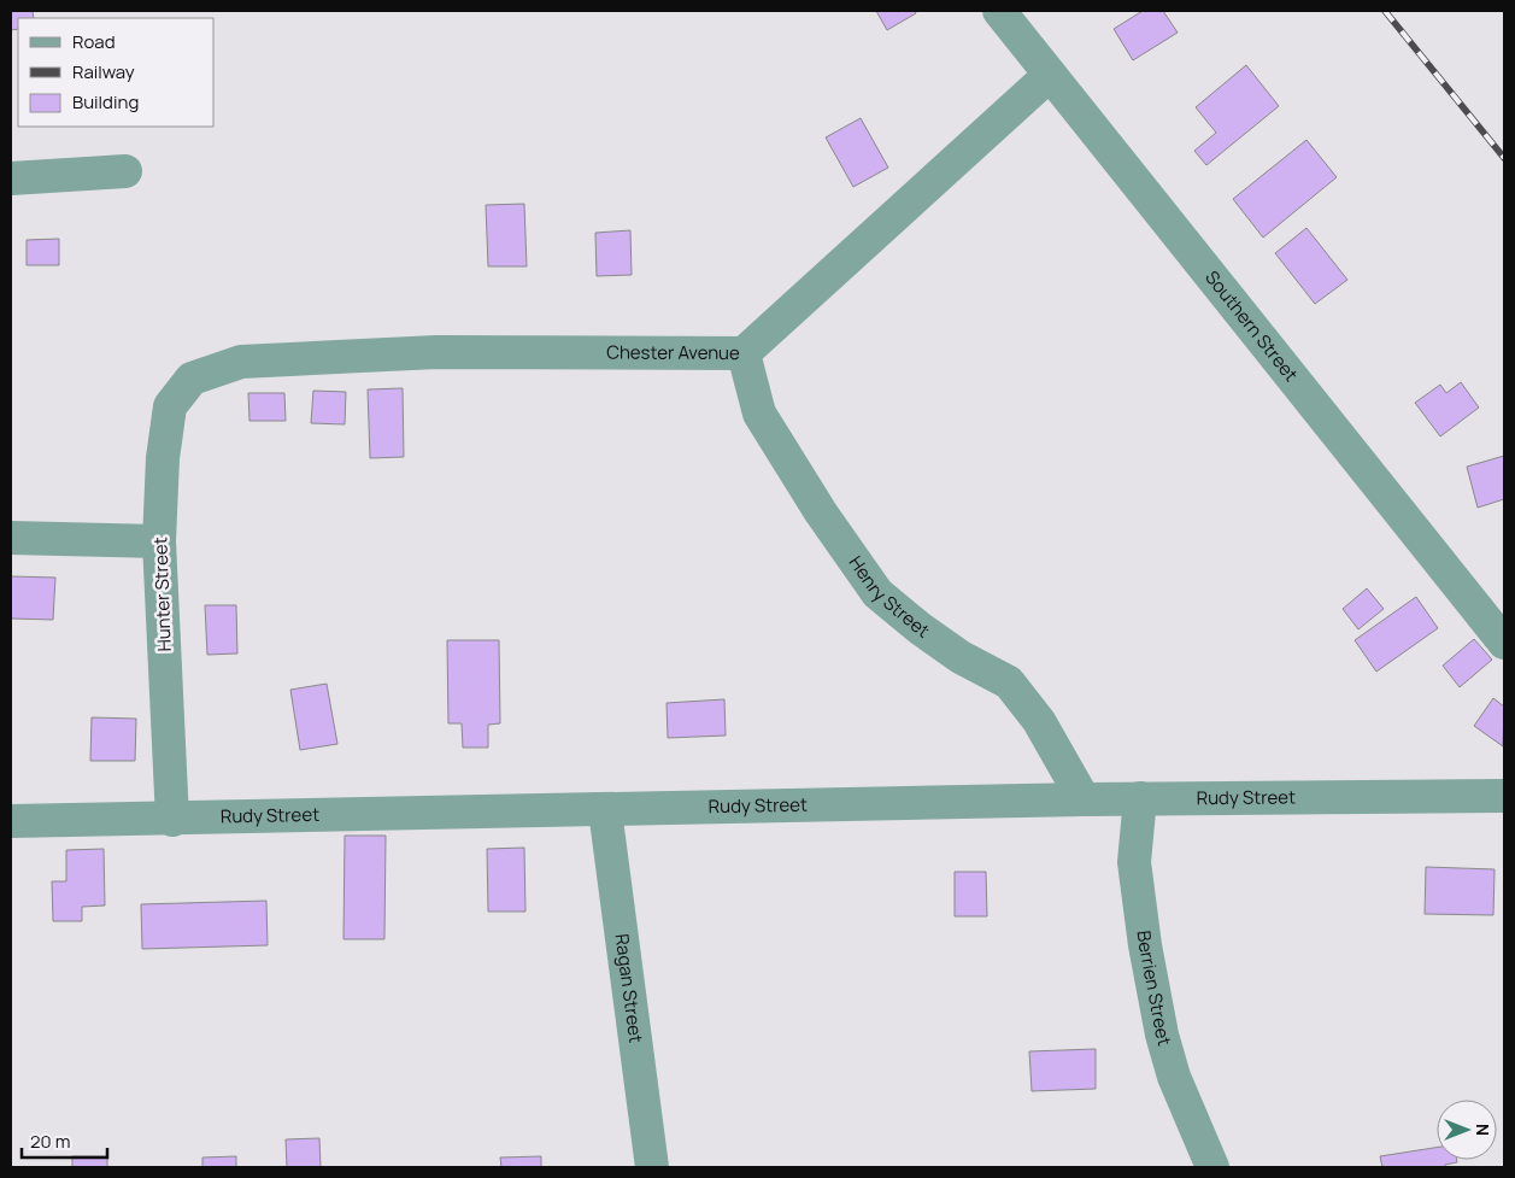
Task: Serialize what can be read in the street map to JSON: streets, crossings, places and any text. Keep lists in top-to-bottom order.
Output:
{
  "streets": {
    "street": [
      "Southern Street",
      "Chester Avenue",
      "Hunter Street",
      "Henry Street",
      "Rudy Street",
      "Berrien Street",
      "Ragan Street"
    ]
  },
  "crossings": [
    ["Southern Street", "Chester Avenue"],
    ["Chester Avenue", "Hunter Street"],
    ["Chester Avenue", "Henry Street"],
    ["Hunter Street", "Rudy Street"],
    ["Henry Street", "Rudy Street"],
    ["Rudy Street", "Berrien Street"],
    ["Rudy Street", "Ragan Street"]
  ],
  "legend": ["Road", "Railway", "Building"],
  "scale_bar": "20 m",
  "north": "right"
}
